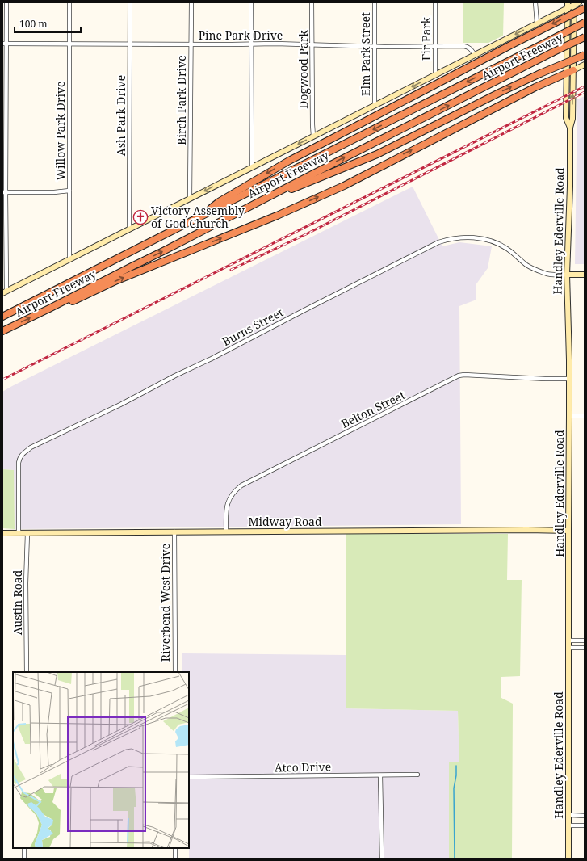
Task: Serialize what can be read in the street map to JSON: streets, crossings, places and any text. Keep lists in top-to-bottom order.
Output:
{
  "streets": {
    "highway": ["Airport Freeway"],
    "main road": ["Handley Ederville Road", "Midway Road"],
    "street": [
      "Pine Park Drive",
      "Fir Park",
      "Elm Park Street",
      "Dogwood Park",
      "Birch Park Drive",
      "Ash Park Drive",
      "Willow Park Drive",
      "Burns Street",
      "Belton Street",
      "Austin Road",
      "Riverbend West Drive",
      "Atco Drive"
    ]
  },
  "crossings": [
    ["Pine Park Drive", "Fir Park"],
    ["Pine Park Drive", "Elm Park Street"],
    ["Pine Park Drive", "Airport Freeway"],
    ["Pine Park Drive", "Dogwood Park"],
    ["Pine Park Drive", "Birch Park Drive"],
    ["Pine Park Drive", "Ash Park Drive"],
    ["Pine Park Drive", "Willow Park Drive"],
    ["Fir Park", "Airport Freeway"],
    ["Elm Park Street", "Airport Freeway"],
    ["Airport Freeway", "Dogwood Park"],
    ["Airport Freeway", "Birch Park Drive"],
    ["Airport Freeway", "Ash Park Drive"],
    ["Airport Freeway", "Willow Park Drive"],
    ["Airport Freeway", "Handley Ederville Road"],
    ["Handley Ederville Road", "Burns Street"],
    ["Handley Ederville Road", "Belton Street"],
    ["Handley Ederville Road", "Midway Road"],
    ["Burns Street", "Midway Road"],
    ["Belton Street", "Midway Road"],
    ["Midway Road", "Austin Road"],
    ["Midway Road", "Riverbend West Drive"]
  ],
  "places": {
    "church": ["Victory Assembly of God Church"]
  },
  "scale_bar": "100 m"
}
